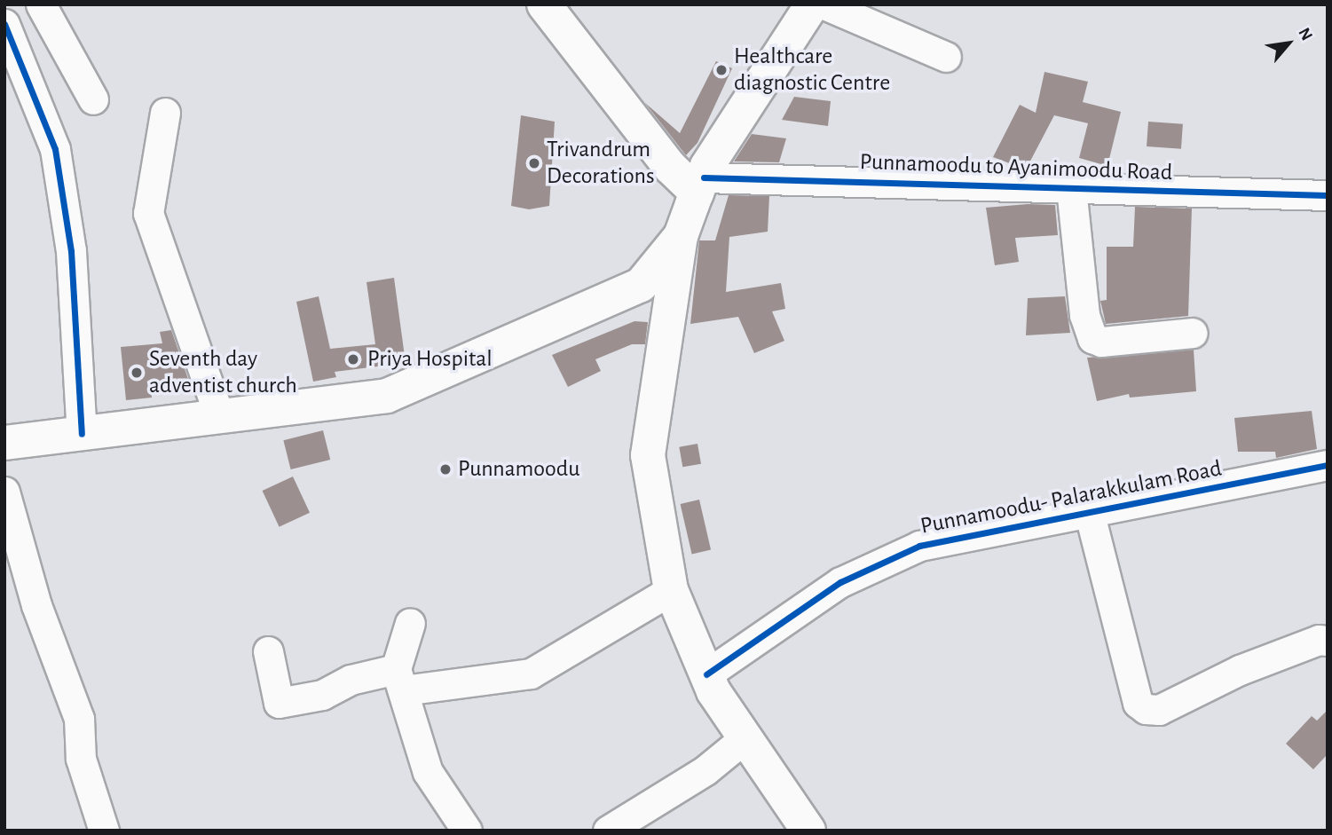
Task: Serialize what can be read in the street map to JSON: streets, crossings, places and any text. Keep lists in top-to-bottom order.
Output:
{
  "streets": {
    "street": ["Punnamoodu to Ayanimoodu Road", "Punnamoodu- Palarakkulam Road"]
  },
  "places": [
    "Healthcare diagnostic Centre",
    "Trivandrum Decorations",
    "Priya Hospital",
    "Seventh day adventist church",
    "Punnamoodu"
  ],
  "north": "top right"
}
